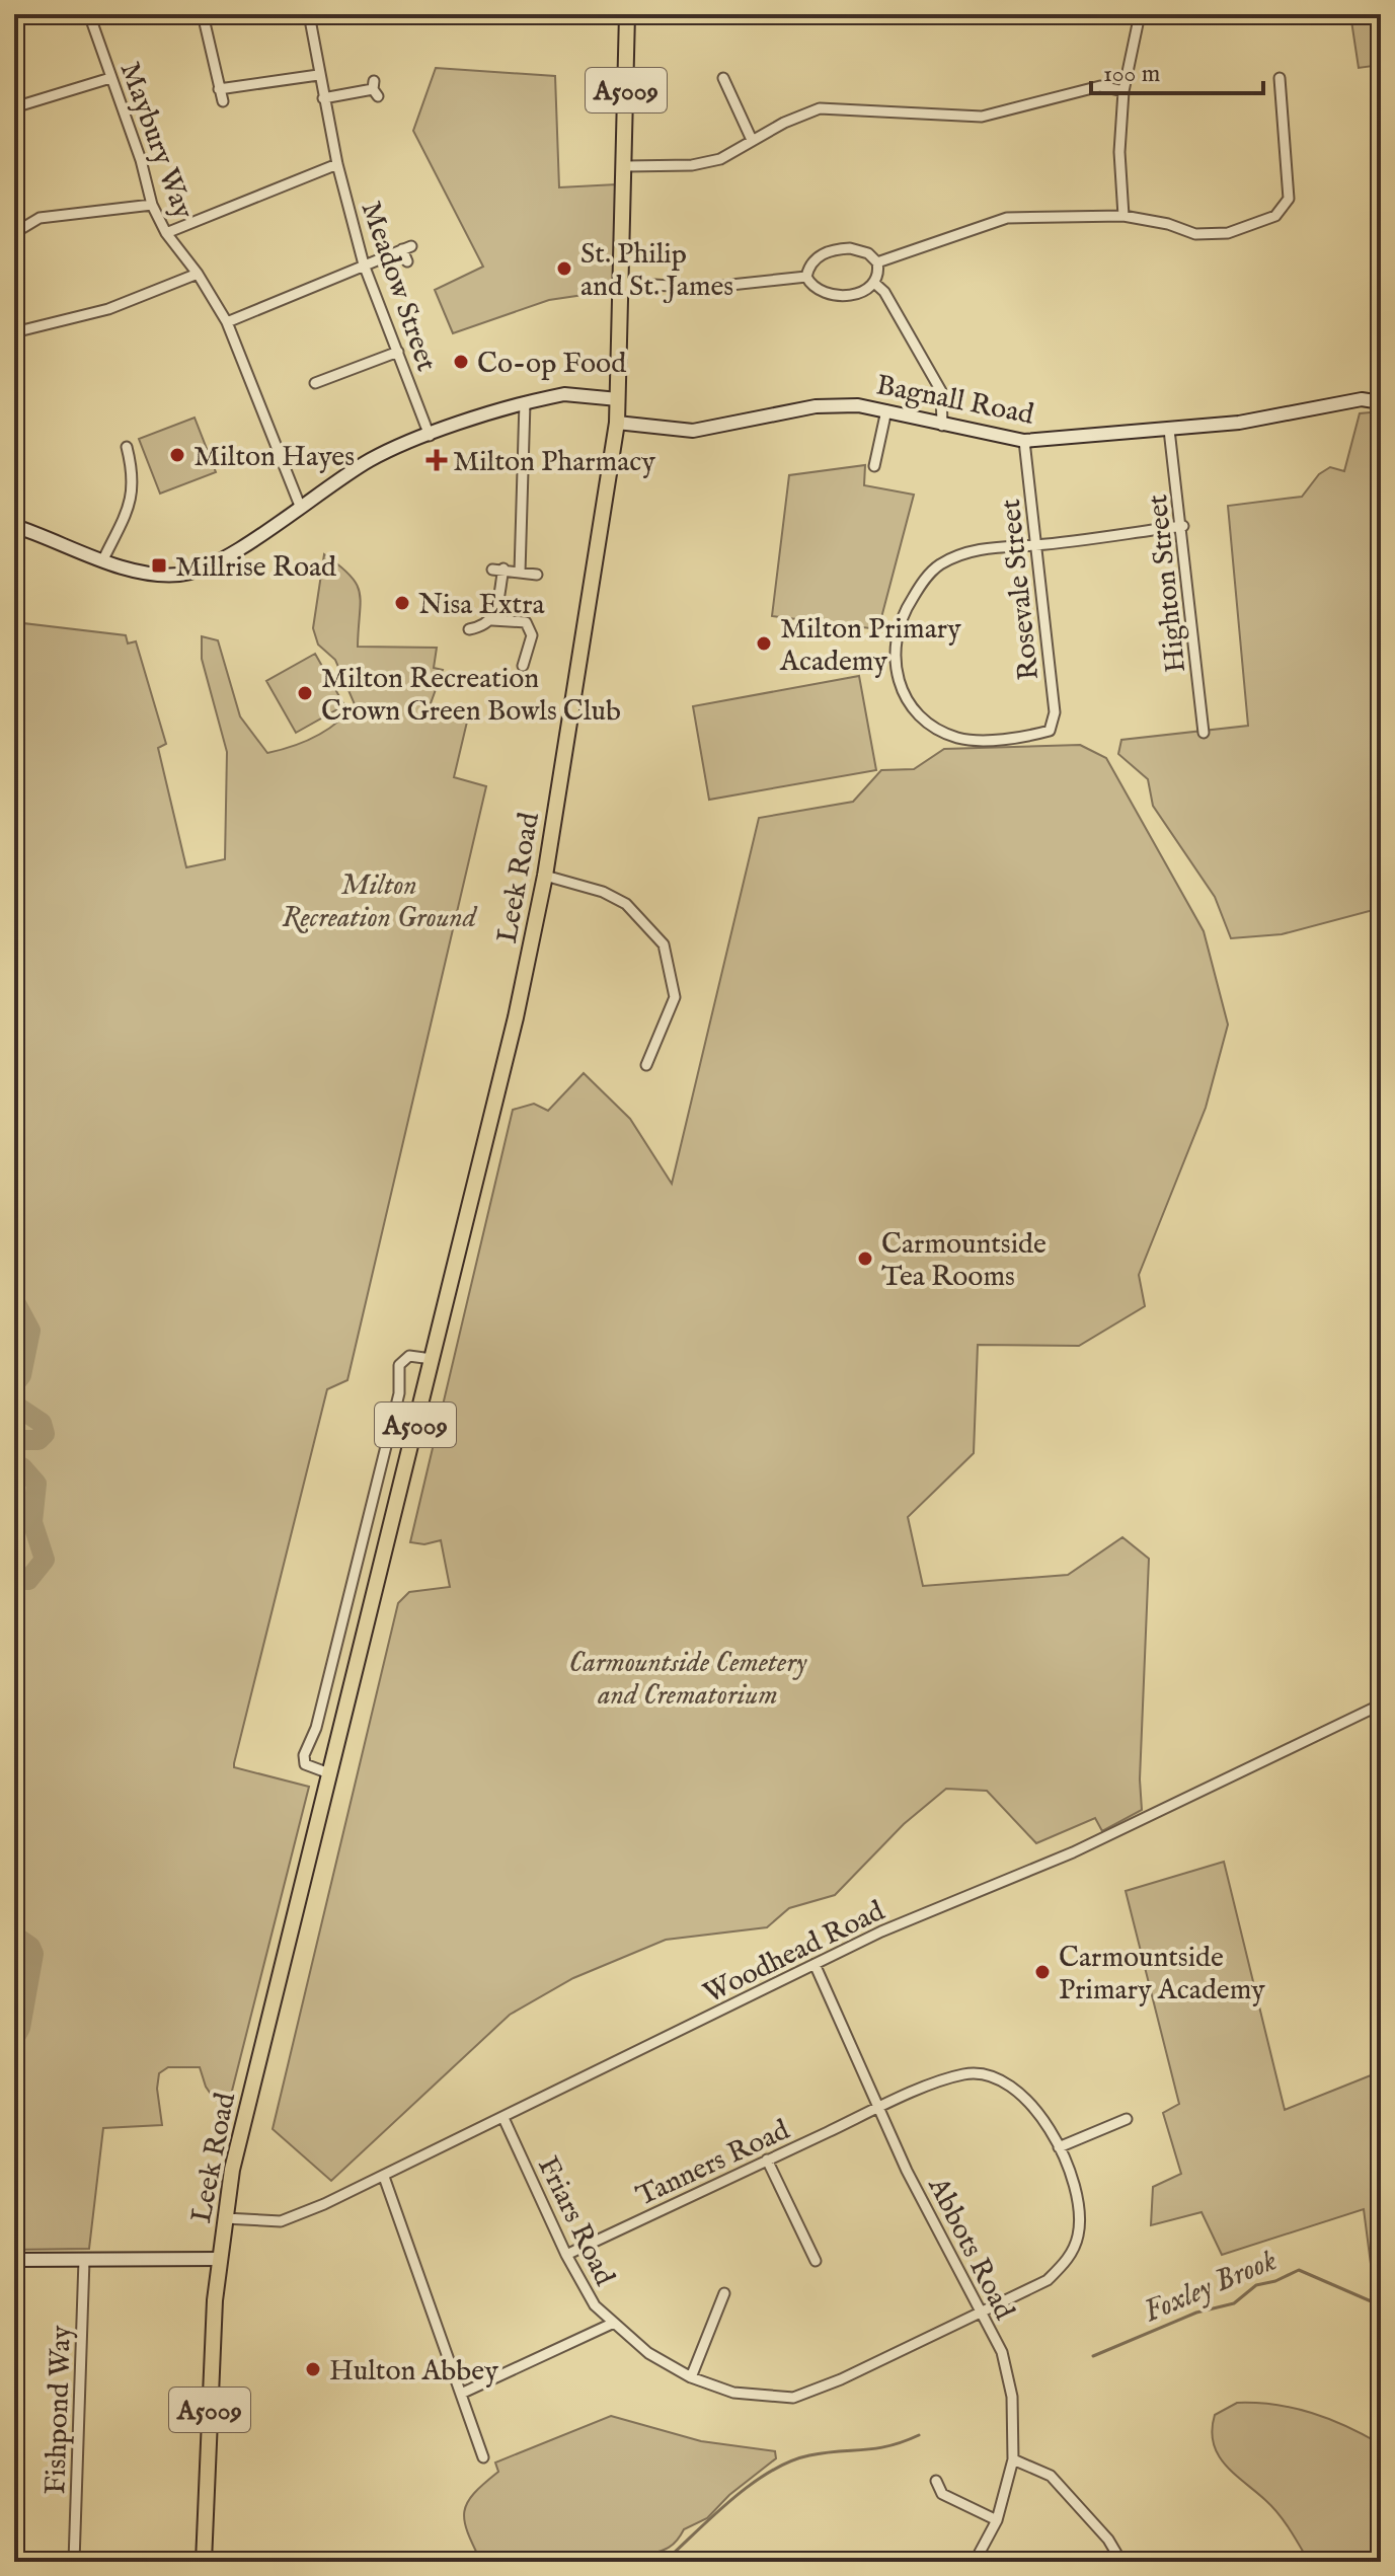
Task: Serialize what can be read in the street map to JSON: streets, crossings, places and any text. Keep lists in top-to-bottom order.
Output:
{
  "streets": {
    "main road": ["A5009", "Leek Road"],
    "street": [
      "Maybury Way",
      "Meadow Street",
      "Bagnall Road",
      "Highton Street",
      "Rosevale Street",
      "Woodhead Road",
      "Tanners Road",
      "Friars Road",
      "Abbots Road",
      "Fishpond Way"
    ]
  },
  "crossings": [
    ["A5009", "Leek Road"],
    ["Bagnall Road", "Highton Street"],
    ["Bagnall Road", "Rosevale Street"],
    ["Bagnall Road", "Leek Road"],
    ["Leek Road", "Woodhead Road"],
    ["Woodhead Road", "Friars Road"],
    ["Woodhead Road", "Abbots Road"],
    ["Tanners Road", "Friars Road"],
    ["Tanners Road", "Abbots Road"],
    ["Friars Road", "Abbots Road"]
  ],
  "water": ["Foxley Brook"],
  "parks": ["Milton Recreation Ground", "Carmountside Cemetery and Crematorium"],
  "places": {
    "other": [
      "St. Philip and St. James",
      "Co-op Food",
      "Milton Hayes",
      "Nisa Extra",
      "Milton Primary Academy",
      "Milton Recreation Crown Green Bowls Club",
      "Carmountside Tea Rooms",
      "Carmountside Primary Academy",
      "Hulton Abbey"
    ],
    "health": ["Milton Pharmacy"],
    "transit": ["Millrise Road"]
  },
  "scale_bar": "100 m"
}
